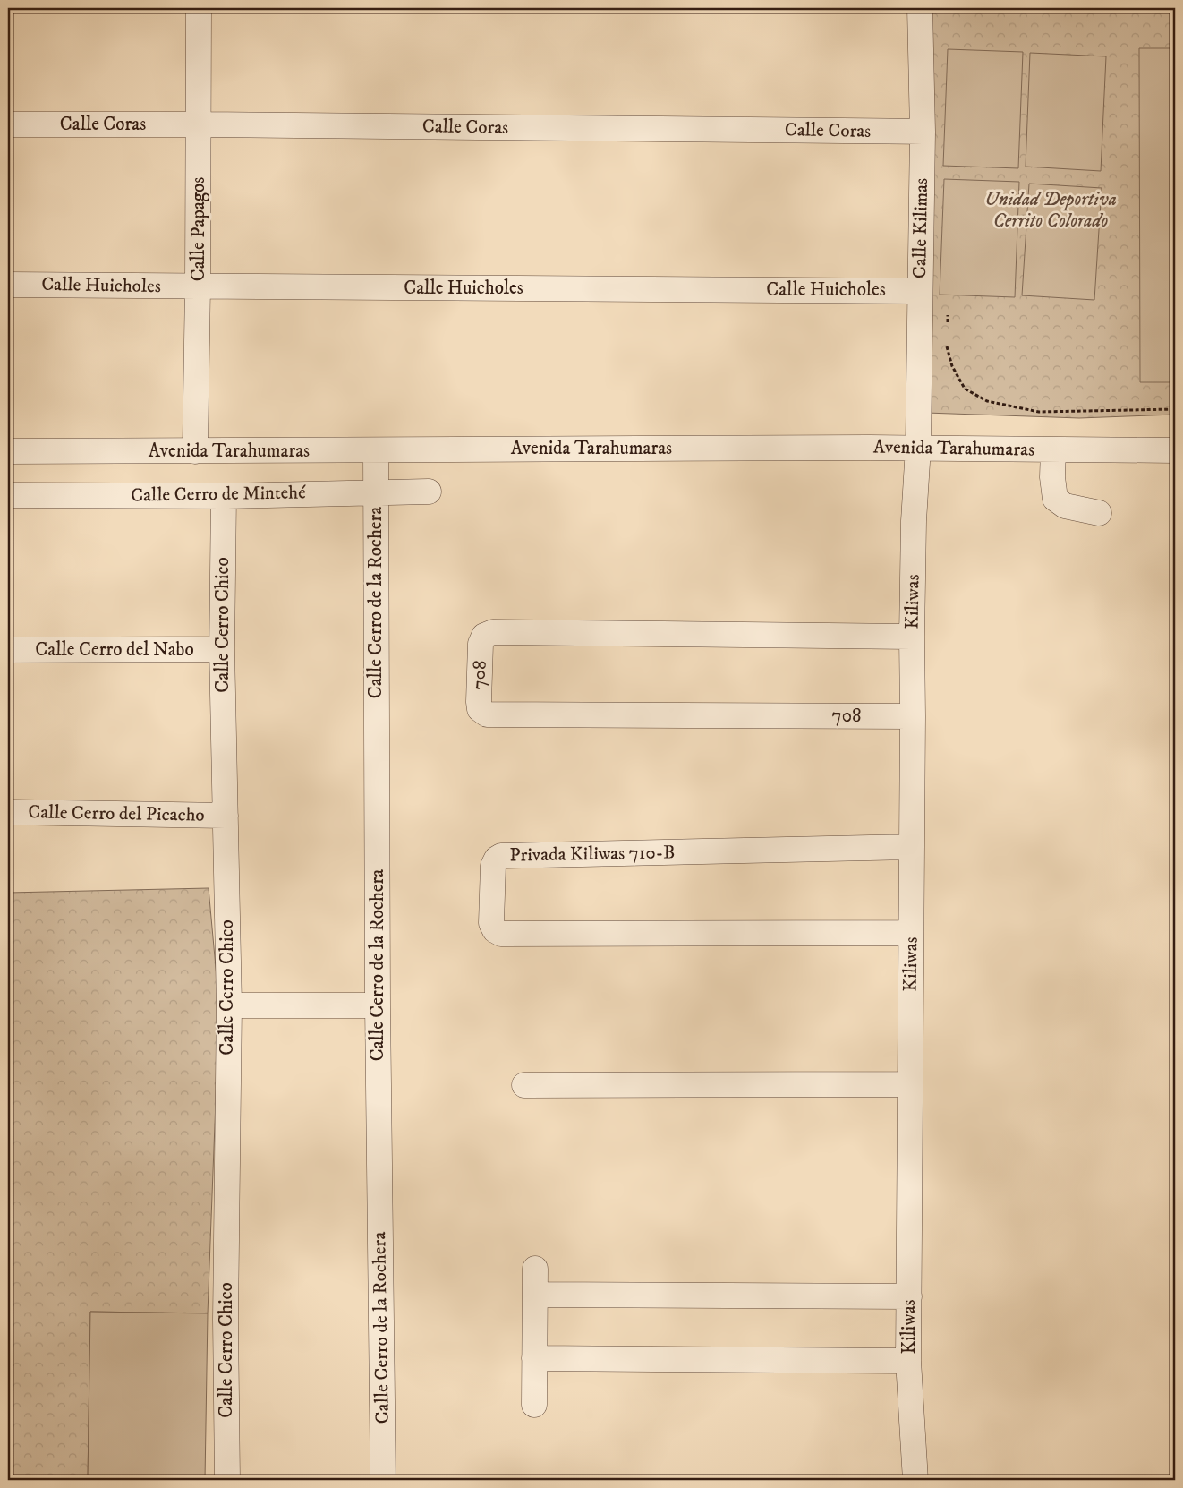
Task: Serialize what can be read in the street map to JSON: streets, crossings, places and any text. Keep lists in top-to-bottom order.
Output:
{
  "streets": {
    "street": [
      "Calle Coras",
      "Calle Kilimas",
      "Calle Papagos",
      "Calle Huicholes",
      "Avenida Tarahumaras",
      "Calle Cerro de Mintehé",
      "Kiliwas",
      "Calle Cerro de la Rochera",
      "Calle Cerro Chico",
      "Calle Cerro del Nabo",
      "708",
      "Calle Cerro del Picacho",
      "Privada Kiliwas 710-B"
    ]
  },
  "crossings": [
    ["Calle Coras", "Calle Kilimas"],
    ["Calle Coras", "Calle Papagos"],
    ["Calle Kilimas", "Calle Huicholes"],
    ["Calle Kilimas", "Avenida Tarahumaras"],
    ["Calle Kilimas", "Kiliwas"],
    ["Calle Papagos", "Calle Huicholes"],
    ["Calle Papagos", "Avenida Tarahumaras"],
    ["Avenida Tarahumaras", "Kiliwas"],
    ["Avenida Tarahumaras", "Calle Cerro de la Rochera"],
    ["Calle Cerro de Mintehé", "Calle Cerro de la Rochera"],
    ["Calle Cerro de Mintehé", "Calle Cerro Chico"],
    ["Kiliwas", "708"],
    ["Kiliwas", "Privada Kiliwas 710-B"],
    ["Calle Cerro Chico", "Calle Cerro del Nabo"],
    ["Calle Cerro Chico", "Calle Cerro del Picacho"]
  ],
  "parks": ["Unidad Deportiva Cerrito Colorado"]
}
